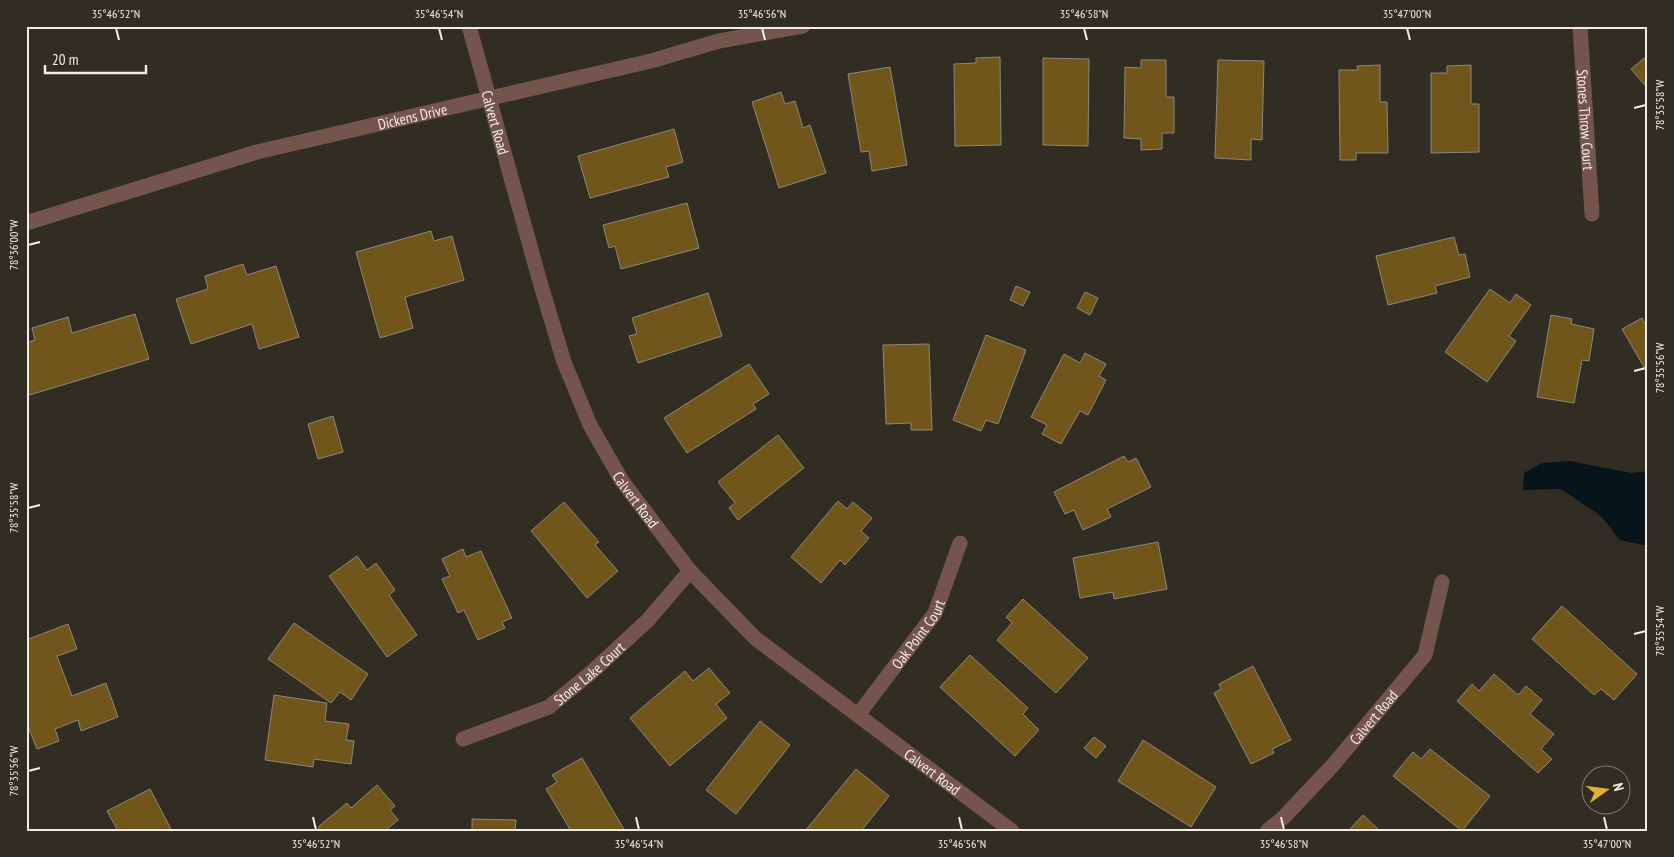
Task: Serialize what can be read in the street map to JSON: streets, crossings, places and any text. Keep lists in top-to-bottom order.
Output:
{
  "streets": {
    "street": [
      "Dickens Drive",
      "Stones Throw Court",
      "Calvert Road",
      "Oak Point Court",
      "Stone Lake Court"
    ]
  },
  "crossings": [
    ["Dickens Drive", "Calvert Road"],
    ["Calvert Road", "Oak Point Court"],
    ["Calvert Road", "Stone Lake Court"]
  ],
  "scale_bar": "20 m",
  "north": "right",
  "coordinates": [
    "35°46'52\"N",
    "35°46'54\"N",
    "35°46'56\"N",
    "35°46'58\"N",
    "35°47'00\"N",
    "78°35'58\"W",
    "78°36'00\"W",
    "78°35'56\"W",
    "78°35'54\"W"
  ]
}
